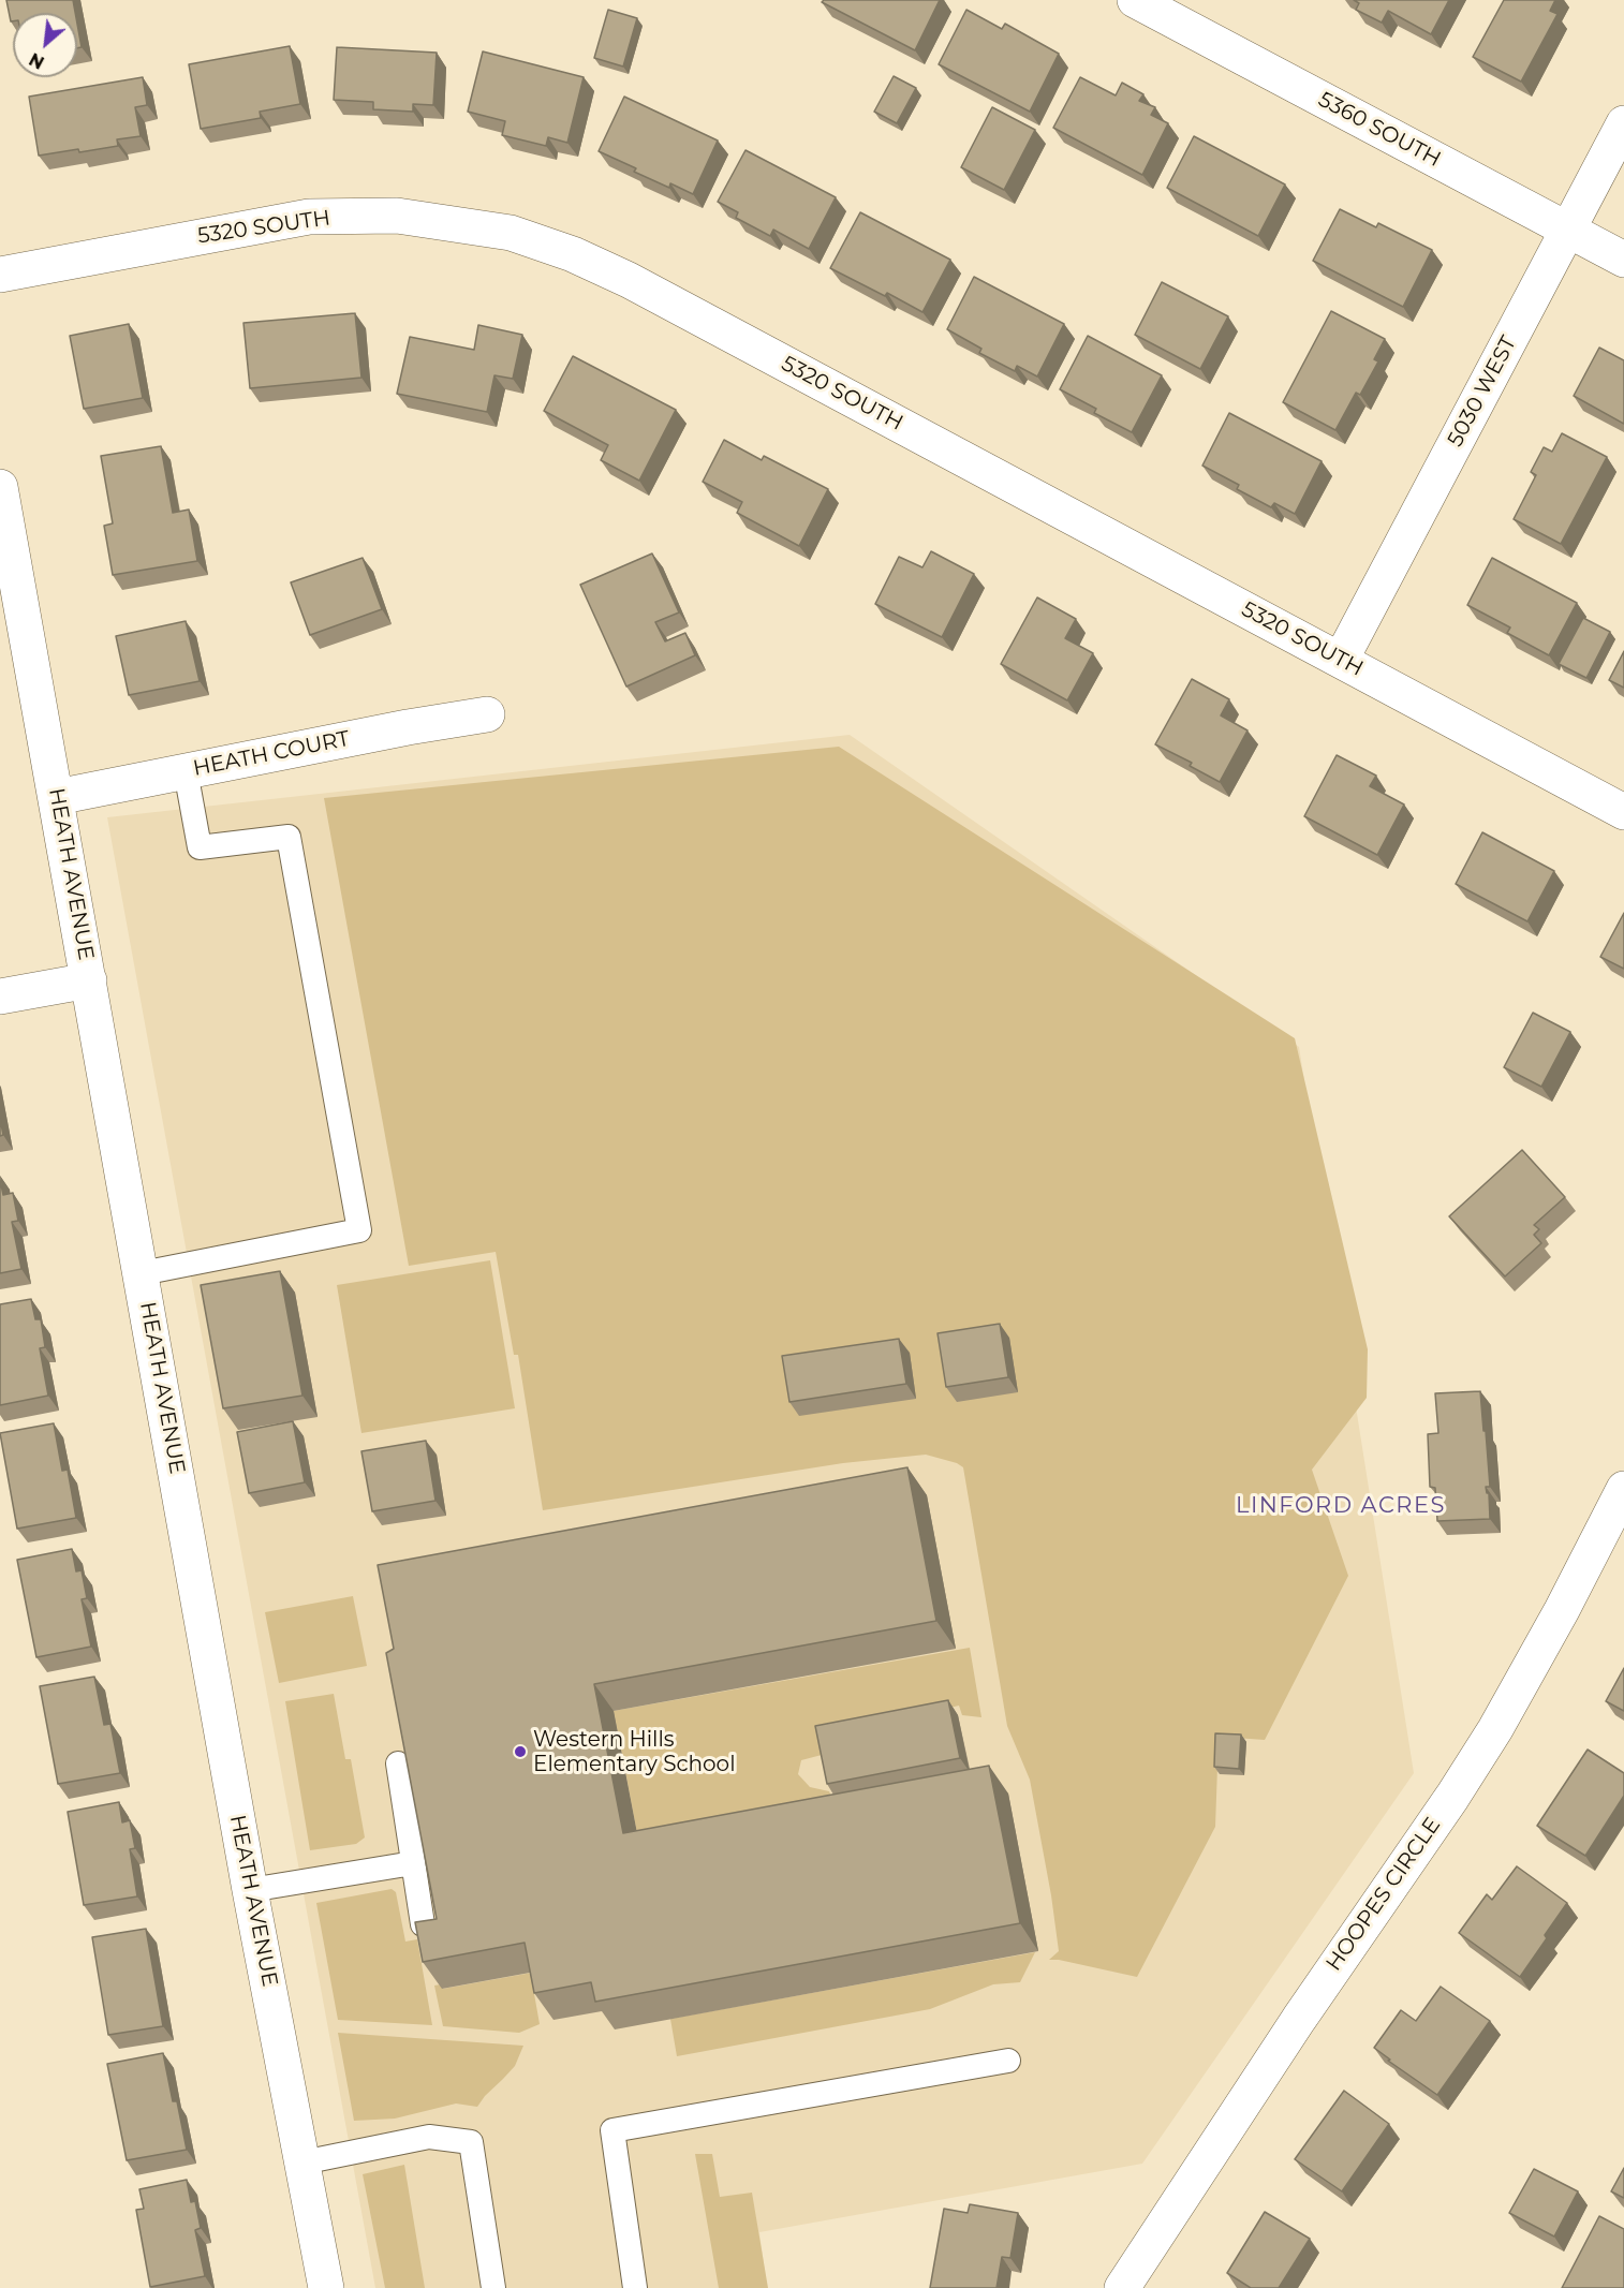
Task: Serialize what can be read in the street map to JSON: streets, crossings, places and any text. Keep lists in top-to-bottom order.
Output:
{
  "streets": {
    "street": [
      "5360 SOUTH",
      "5320 SOUTH",
      "5030 WEST",
      "HEATH COURT",
      "HEATH AVENUE",
      "HOOPES CIRCLE"
    ]
  },
  "crossings": [
    ["5360 SOUTH", "5030 WEST"],
    ["5320 SOUTH", "5030 WEST"],
    ["HEATH COURT", "HEATH AVENUE"]
  ],
  "districts": ["LINFORD ACRES"],
  "places": ["Western Hills Elementary School"],
  "north": "bottom left"
}
